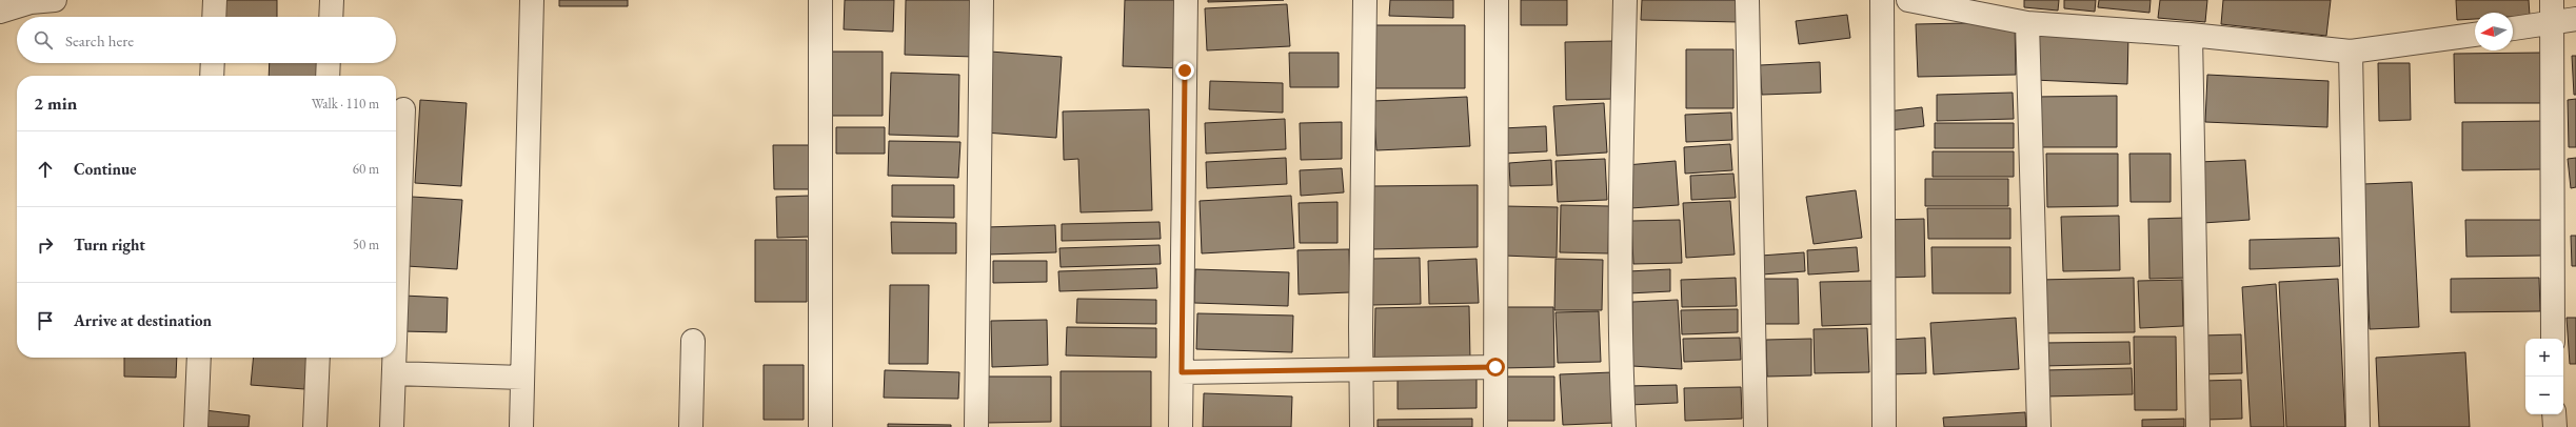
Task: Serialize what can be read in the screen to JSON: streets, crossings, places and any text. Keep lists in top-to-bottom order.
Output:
{
  "north": "left",
  "page": {
    "search": "Search here",
    "heading": ["2 min", "Walk · 110 m"],
    "list": [
      ["Continue", "60 m"],
      ["Turn right", "50 m"],
      "Arrive at destination"
    ],
    "map_buttons": ["+", "−"]
  }
}
